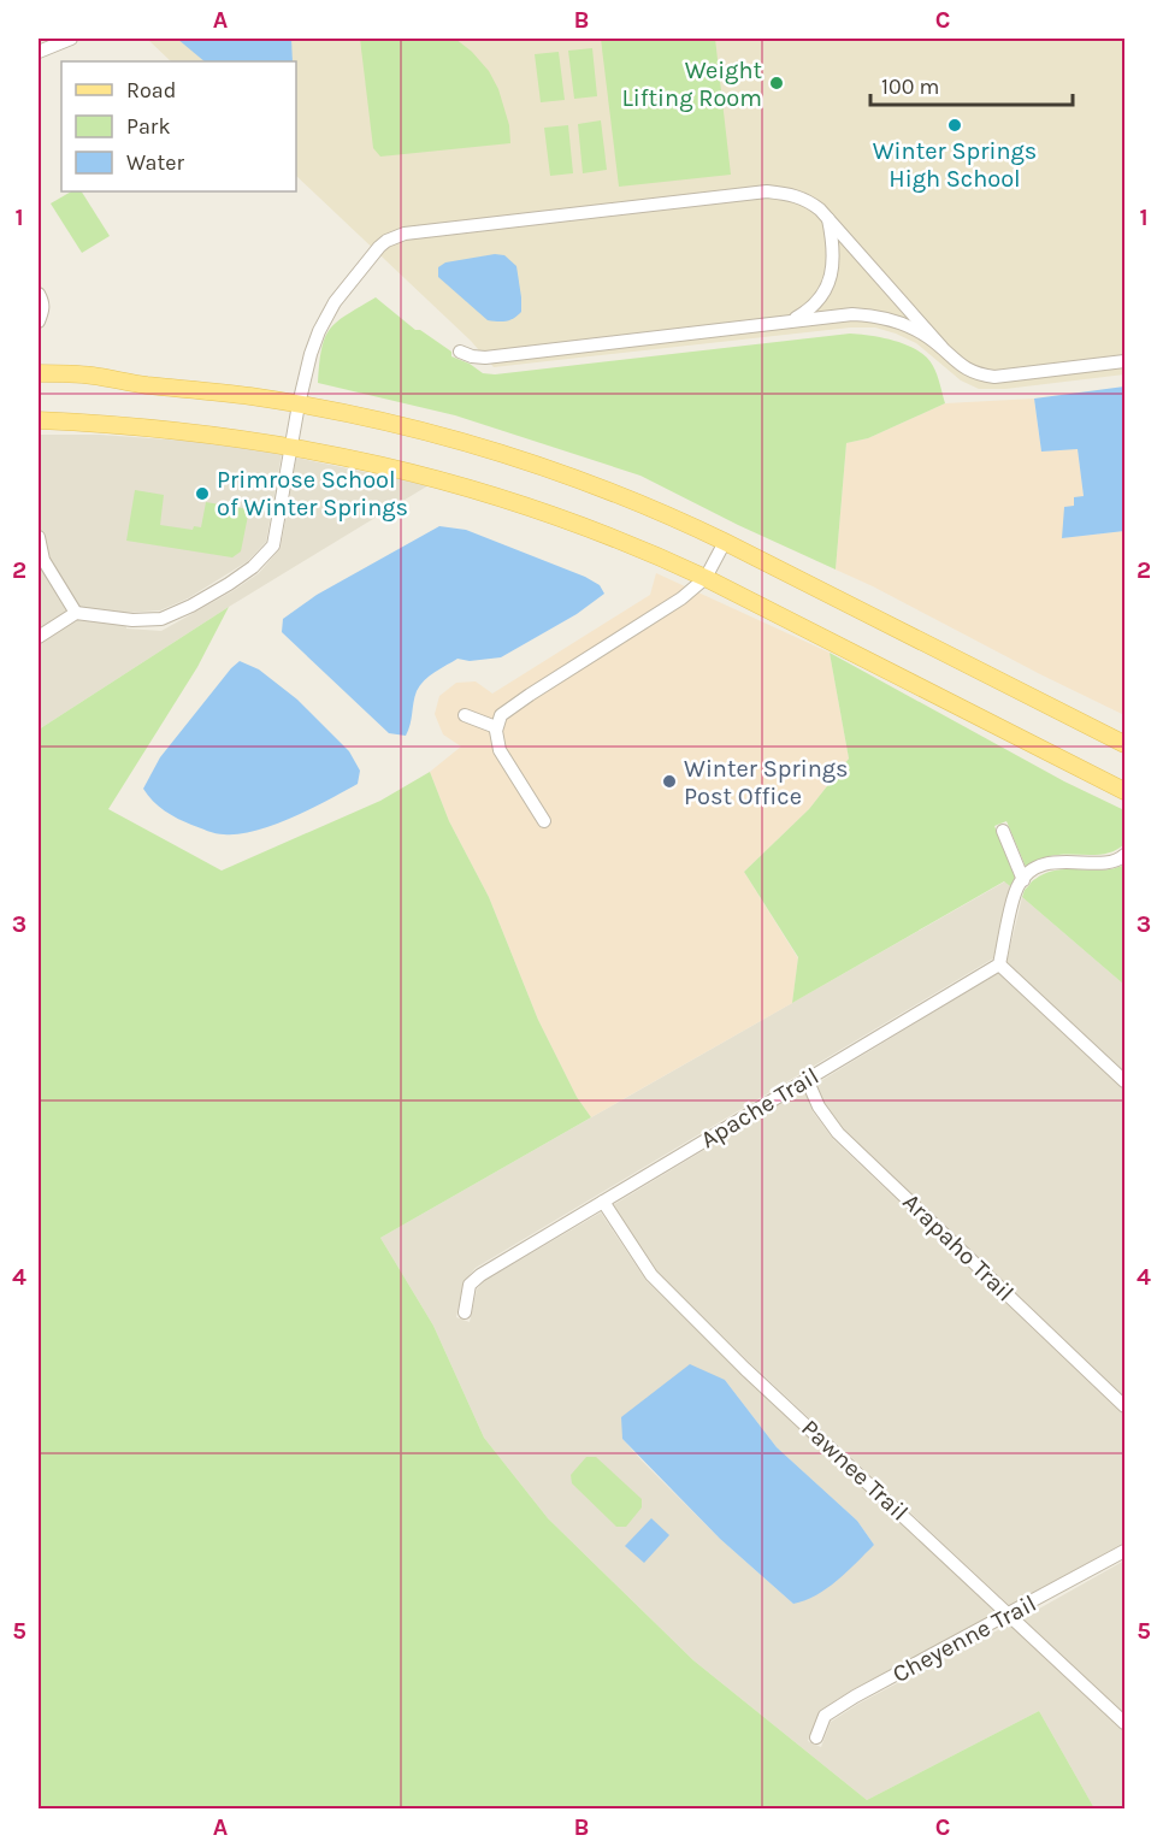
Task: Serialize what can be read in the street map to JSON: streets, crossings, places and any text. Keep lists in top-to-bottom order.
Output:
{
  "streets": {
    "street": [
      "Apache Trail",
      "Arapaho Trail",
      "Pawnee Trail",
      "Cheyenne Trail"
    ]
  },
  "crossings": [
    ["Apache Trail", "Arapaho Trail"],
    ["Apache Trail", "Pawnee Trail"],
    ["Pawnee Trail", "Cheyenne Trail"]
  ],
  "places": [
    "Weight Lifting Room",
    "Winter Springs High School",
    "Primrose School of Winter Springs",
    "Winter Springs Post Office"
  ],
  "legend": ["Road", "Park", "Water"],
  "scale_bar": "100 m",
  "grid": {
    "columns": ["A", "B", "C"],
    "rows": [
      "1",
      "2",
      "3",
      "4",
      "5"
    ]
  }
}
